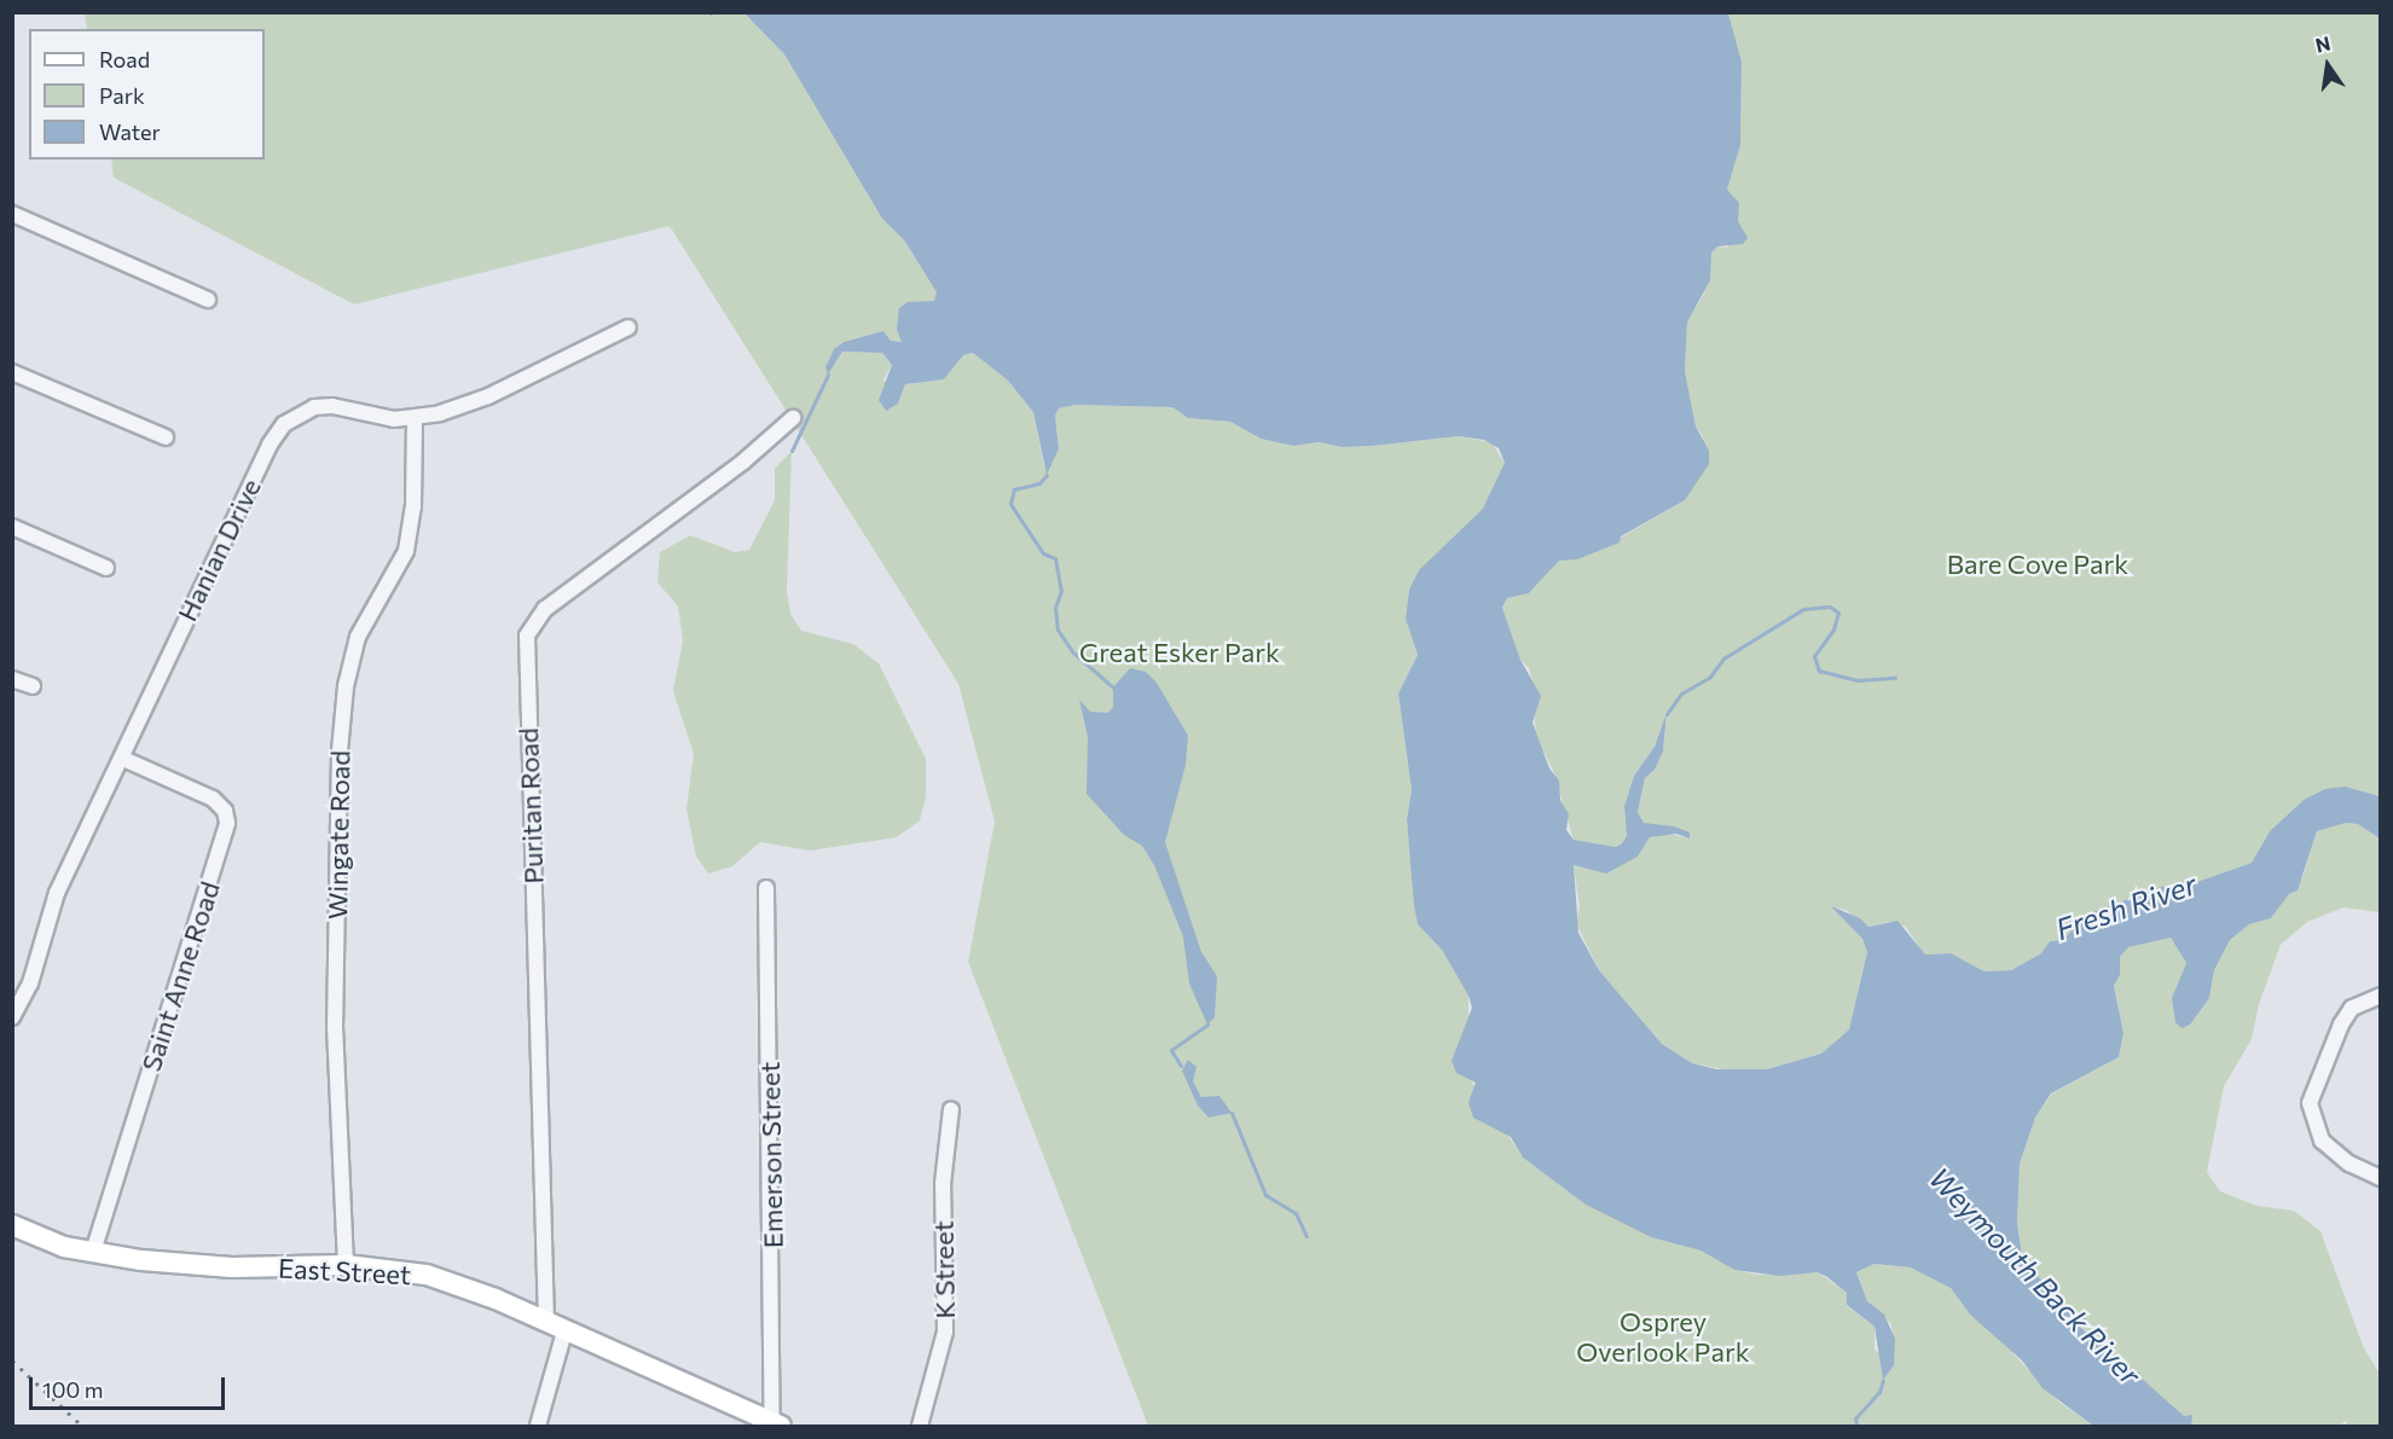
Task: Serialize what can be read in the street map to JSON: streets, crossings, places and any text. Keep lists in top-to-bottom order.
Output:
{
  "streets": {
    "street": [
      "Hanian Drive",
      "Puritan Road",
      "Wingate Road",
      "Saint Anne Road",
      "Emerson Street",
      "K Street",
      "East Street"
    ]
  },
  "crossings": [
    ["Hanian Drive", "Wingate Road"],
    ["Hanian Drive", "Saint Anne Road"],
    ["Puritan Road", "East Street"],
    ["Wingate Road", "East Street"],
    ["Saint Anne Road", "East Street"],
    ["Emerson Street", "East Street"]
  ],
  "water": ["Fresh River", "Weymouth Back River"],
  "parks": ["Bare Cove Park", "Great Esker Park", "Osprey Overlook Park"],
  "legend": ["Road", "Park", "Water"],
  "scale_bar": "100 m",
  "north": "top"
}
